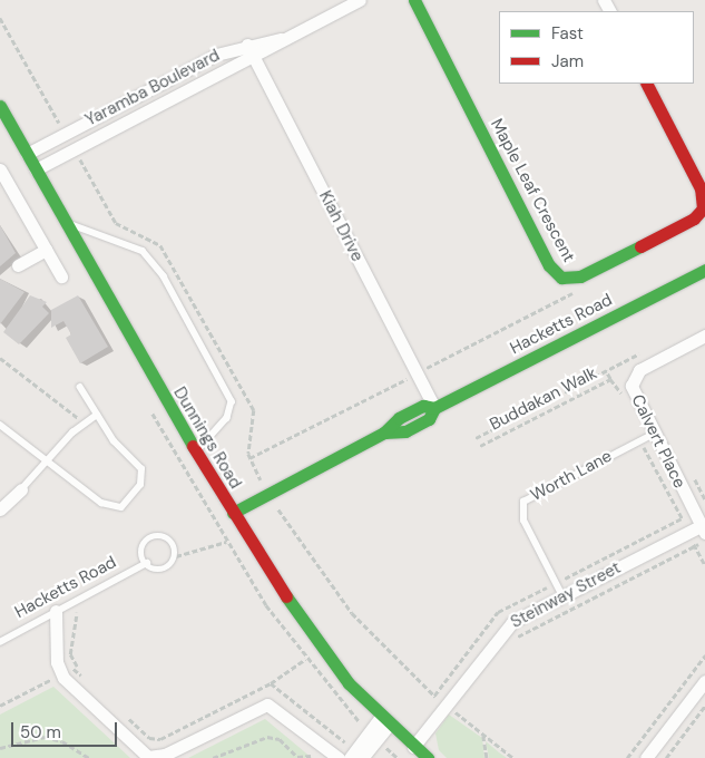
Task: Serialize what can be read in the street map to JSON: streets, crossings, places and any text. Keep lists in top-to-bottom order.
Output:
{
  "streets": {
    "street": [
      "Yaramba Boulevard",
      "Maple Leaf Crescent",
      "Kiah Drive",
      "Hacketts Road",
      "Dunnings Road",
      "Calvert Place",
      "Steinway Street"
    ],
    "lane": ["Worth Lane"],
    "path": ["Buddakan Walk"]
  },
  "crossings": [
    ["Yaramba Boulevard", "Kiah Drive"],
    ["Yaramba Boulevard", "Dunnings Road"],
    ["Kiah Drive", "Hacketts Road"],
    ["Hacketts Road", "Dunnings Road"],
    ["Dunnings Road", "Steinway Street"],
    ["Calvert Place", "Worth Lane"],
    ["Calvert Place", "Steinway Street"],
    ["Worth Lane", "Steinway Street"]
  ],
  "legend": ["Fast", "Jam"],
  "scale_bar": "50 m"
}
